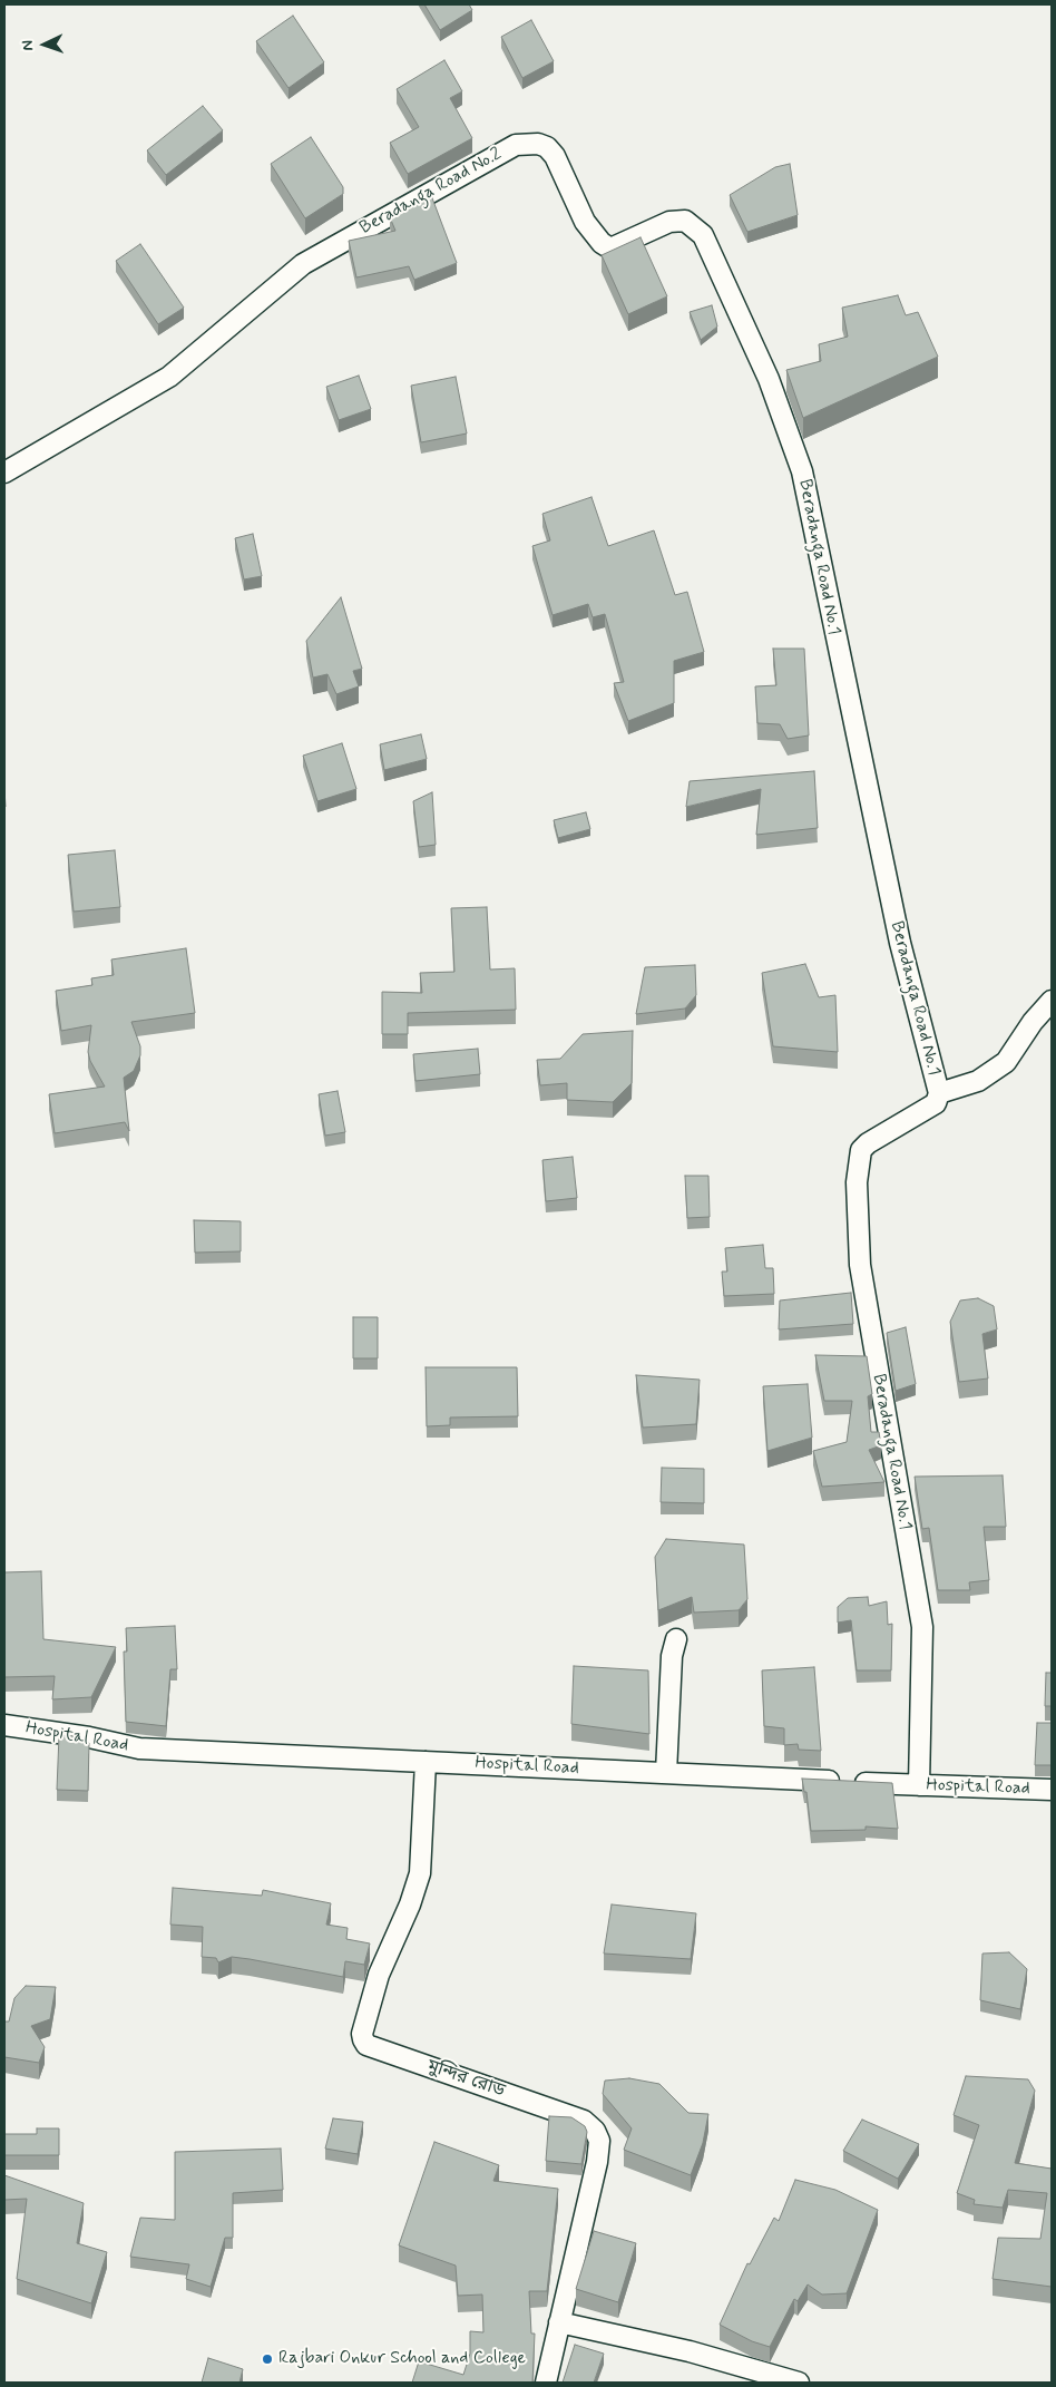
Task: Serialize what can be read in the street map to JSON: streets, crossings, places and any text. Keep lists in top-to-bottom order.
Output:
{
  "streets": {
    "street": [
      "Beradanga Road No.2",
      "Beradanga Road No.1",
      "Hospital Road",
      "মুন্দির রোড"
    ]
  },
  "crossings": [
    ["Beradanga Road No.2", "Beradanga Road No.1"],
    ["Beradanga Road No.1", "Hospital Road"],
    ["Hospital Road", "মুন্দির রোড"]
  ],
  "places": ["Rajbari Onkur School and College"],
  "north": "left"
}
